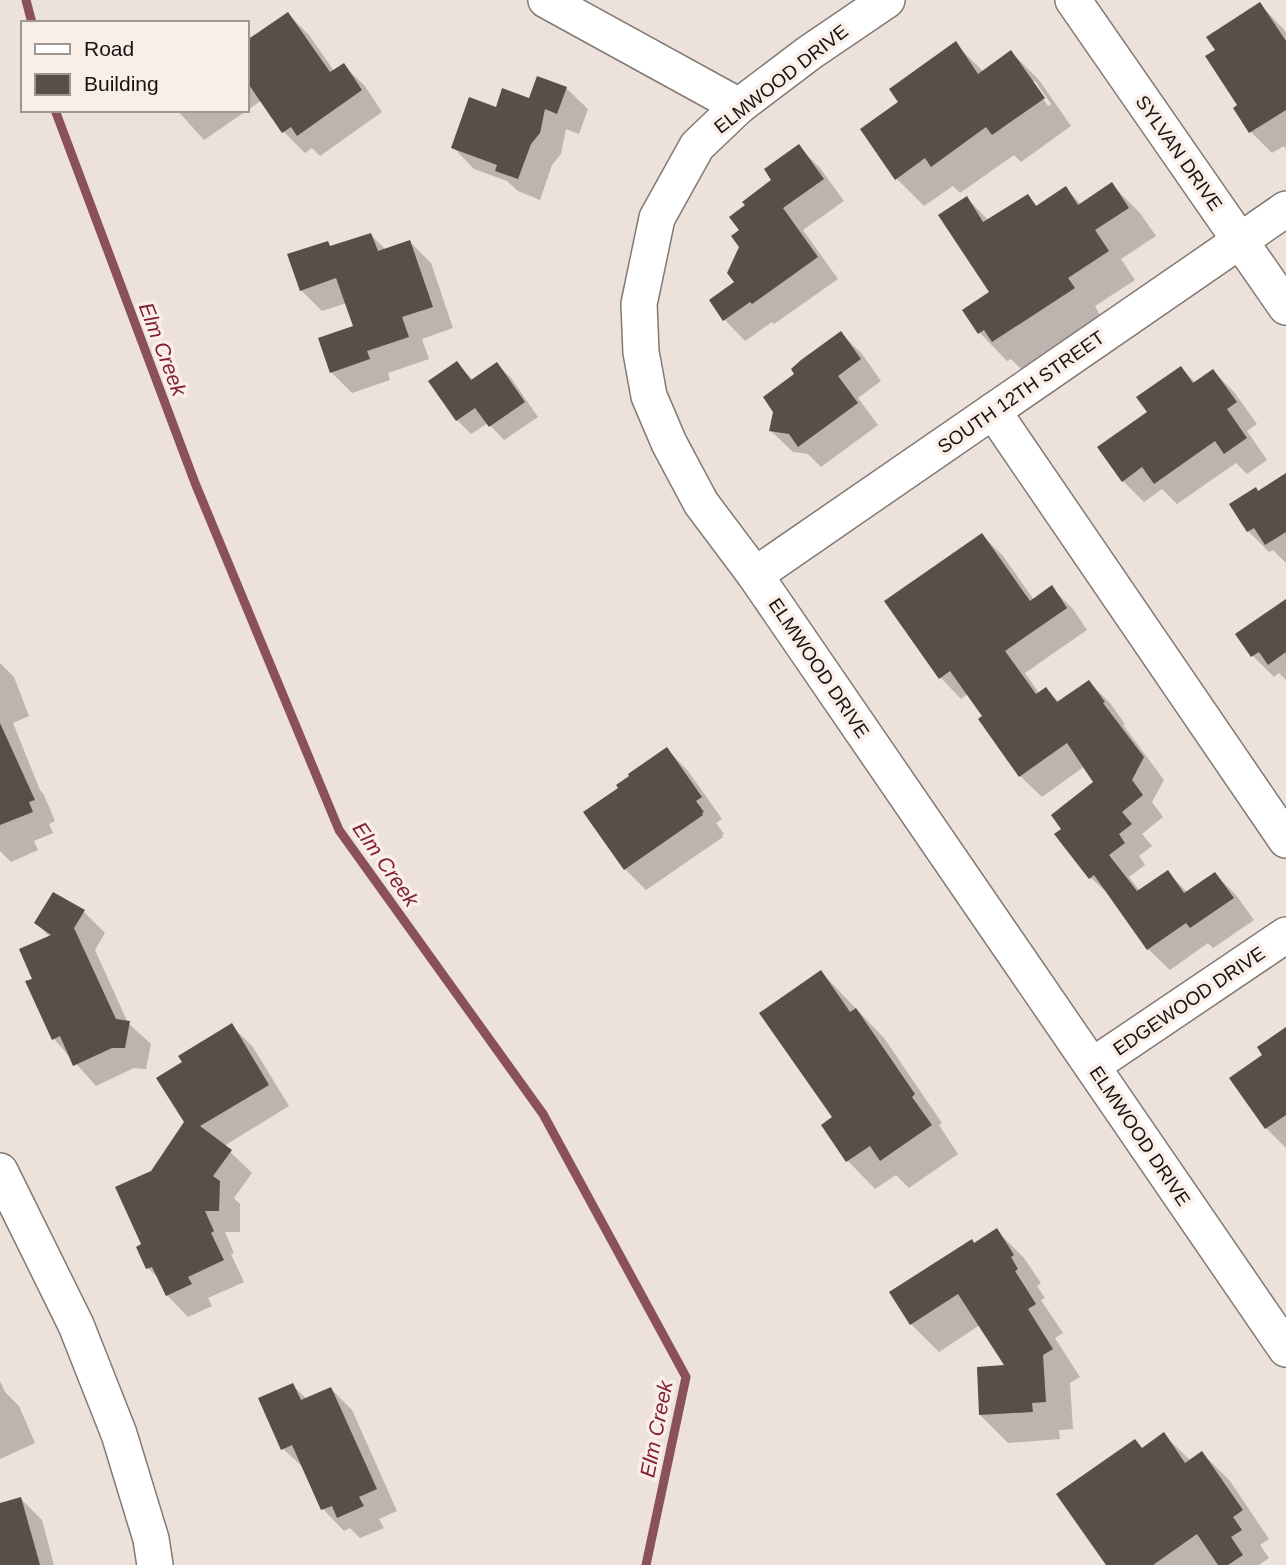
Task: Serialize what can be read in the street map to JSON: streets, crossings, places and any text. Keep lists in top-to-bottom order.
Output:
{
  "streets": {
    "street": [
      "ELMWOOD DRIVE",
      "SYLVAN DRIVE",
      "SOUTH 12TH STREET",
      "EDGEWOOD DRIVE"
    ]
  },
  "crossings": [
    ["ELMWOOD DRIVE", "SOUTH 12TH STREET"],
    ["ELMWOOD DRIVE", "EDGEWOOD DRIVE"],
    ["SYLVAN DRIVE", "SOUTH 12TH STREET"]
  ],
  "water": ["Elm Creek"],
  "legend": ["Road", "Building"]
}
